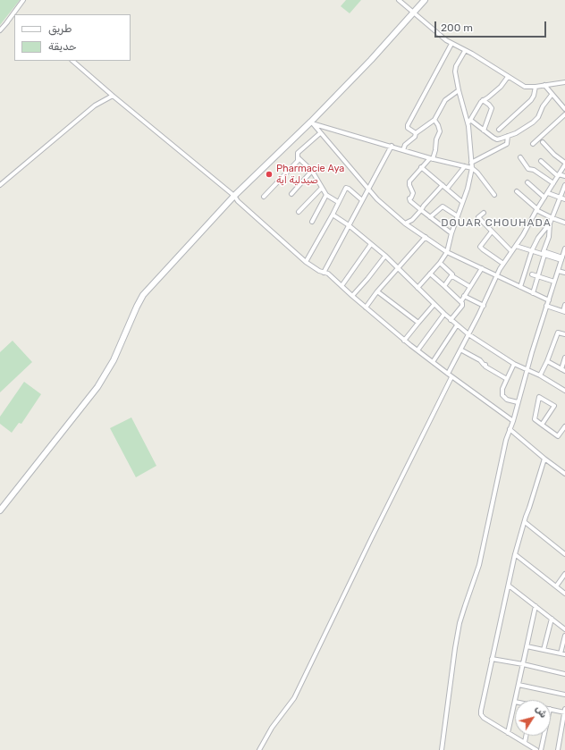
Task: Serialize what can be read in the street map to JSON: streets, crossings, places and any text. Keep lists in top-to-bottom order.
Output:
{
  "districts": ["DOUAR CHOUHADA"],
  "places": ["Pharmacie Aya صيدلية اَية"],
  "legend": ["طريق", "حديقة"],
  "scale_bar": "200 m",
  "north": "top right"
}
